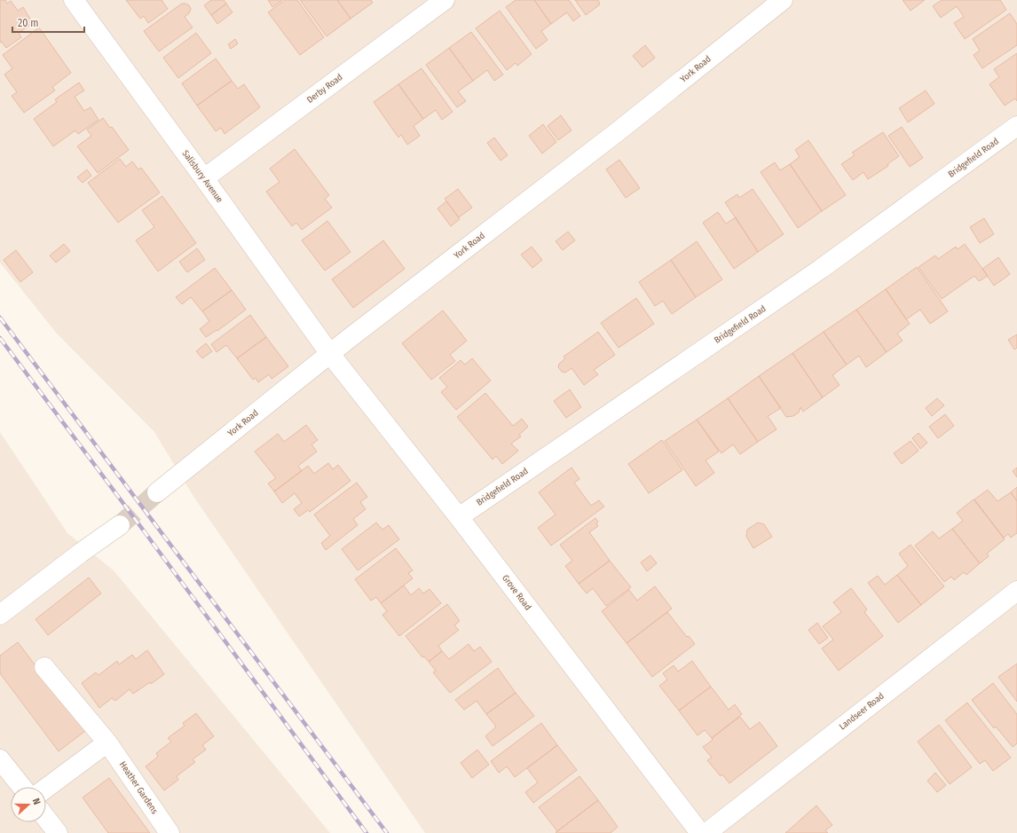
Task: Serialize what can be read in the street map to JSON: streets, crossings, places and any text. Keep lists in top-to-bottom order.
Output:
{
  "streets": {
    "street": [
      "York Road",
      "Derby Road",
      "Bridgefield Road",
      "Salisbury Avenue",
      "Grove Road",
      "Landseer Road",
      "Heather Gardens"
    ]
  },
  "crossings": [
    ["York Road", "Salisbury Avenue"],
    ["York Road", "Grove Road"],
    ["Derby Road", "Salisbury Avenue"],
    ["Bridgefield Road", "Grove Road"],
    ["Salisbury Avenue", "Grove Road"]
  ],
  "scale_bar": "20 m",
  "north": "right"
}
